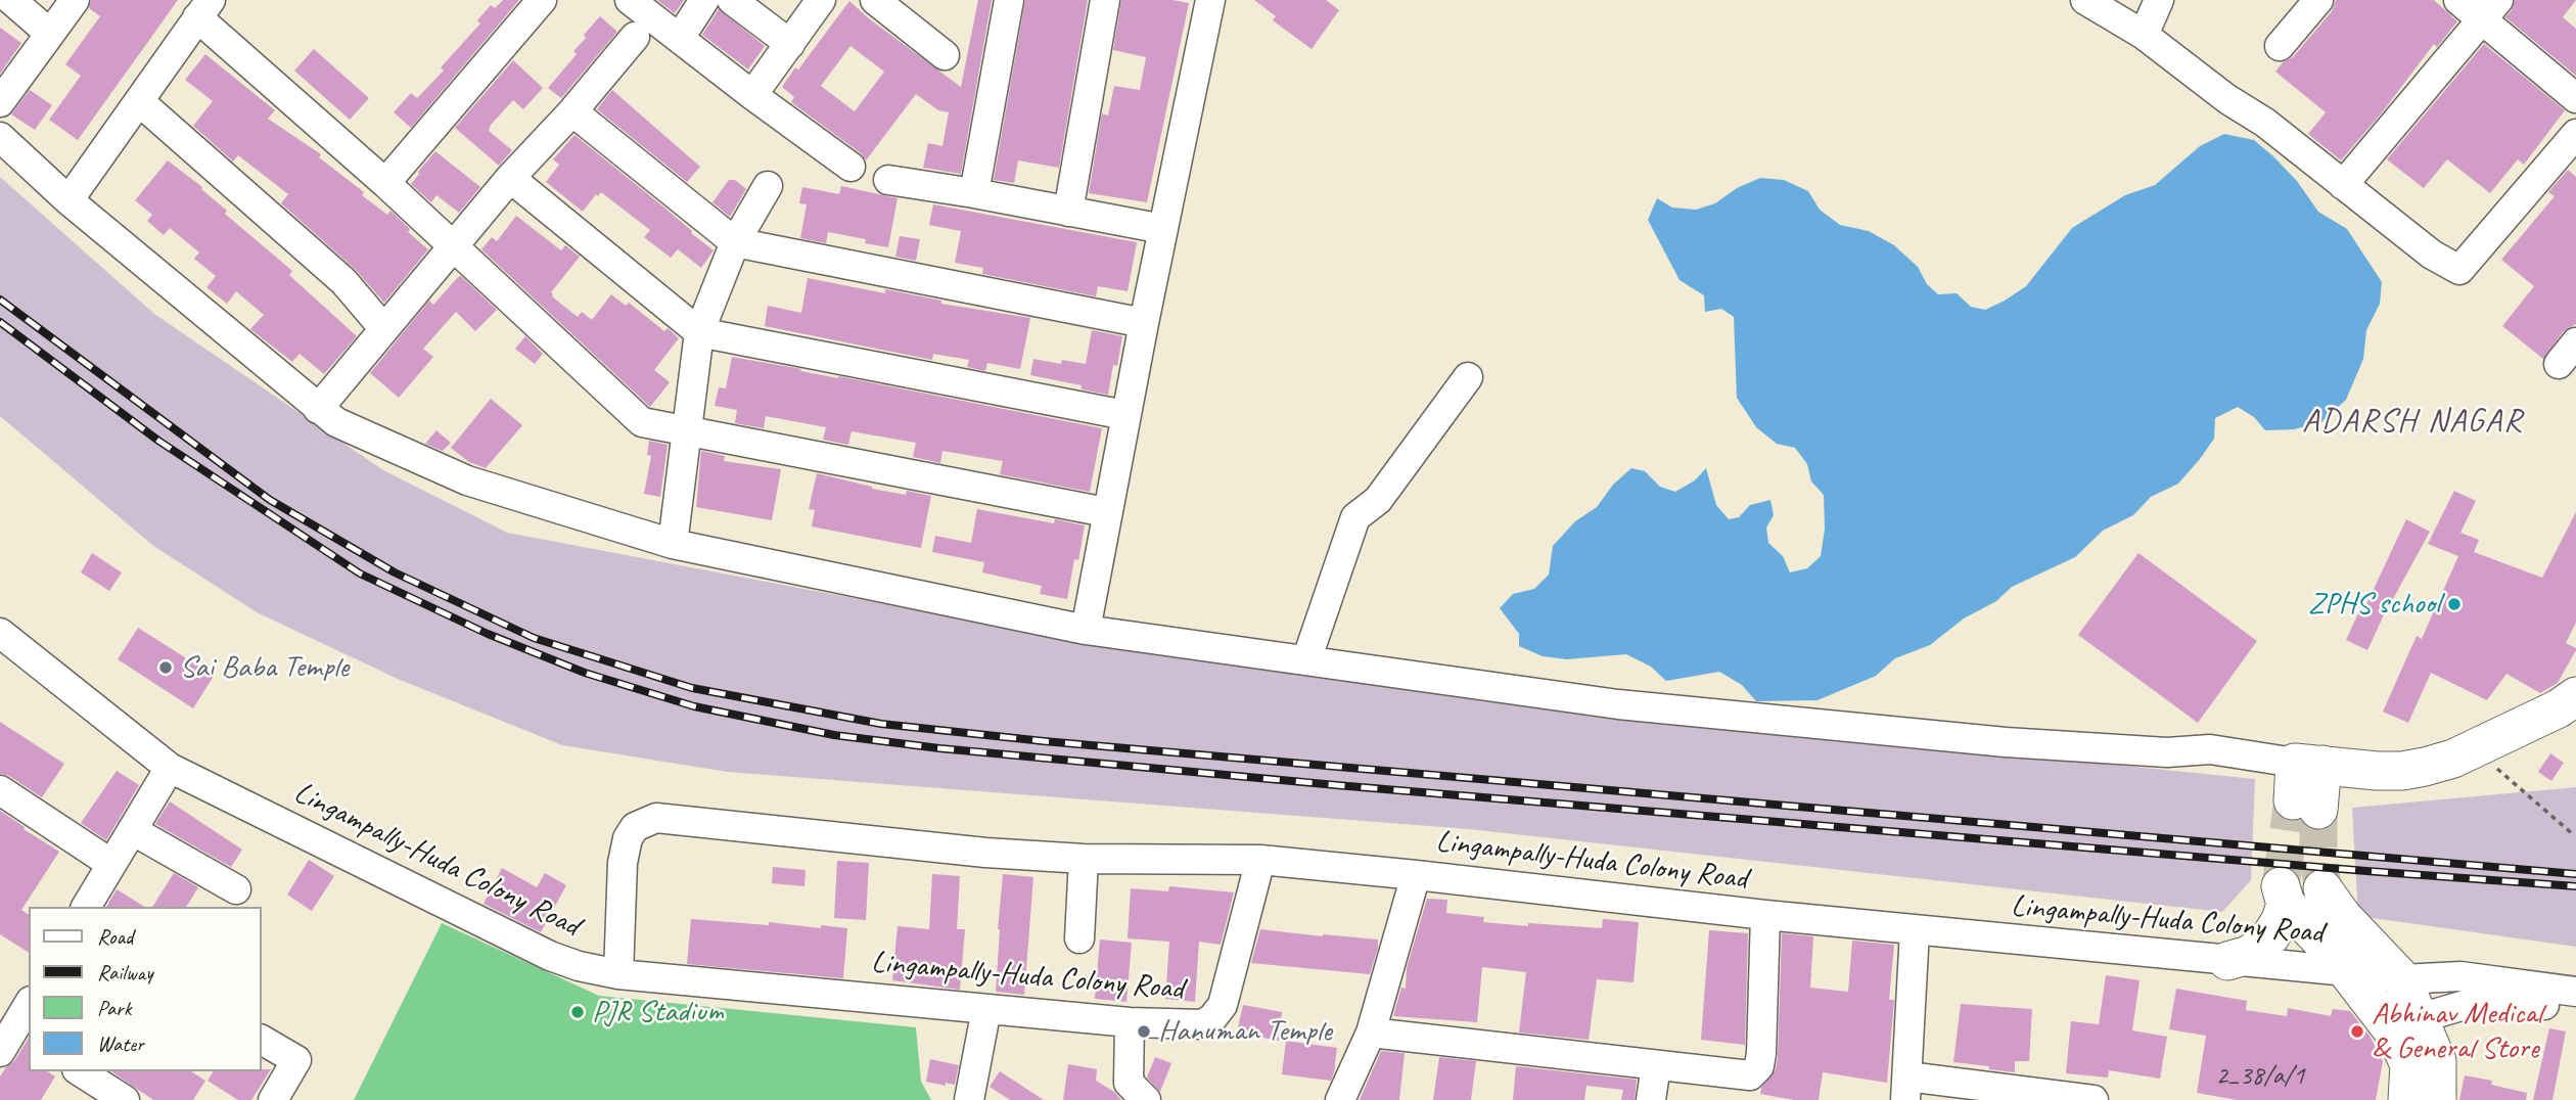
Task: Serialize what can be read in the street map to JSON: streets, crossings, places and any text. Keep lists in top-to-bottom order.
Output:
{
  "streets": {
    "street": ["Lingampally-Huda Colony Road"]
  },
  "districts": ["ADARSH NAGAR"],
  "places": [
    "ZPHS school",
    "Sai Baba Temple",
    "PJR Stadium",
    "Hanuman Temple",
    "Abhinav Medical & General Store"
  ],
  "house_numbers": ["2_38/a/1"],
  "legend": [
    "Road",
    "Railway",
    "Park",
    "Water"
  ]
}
